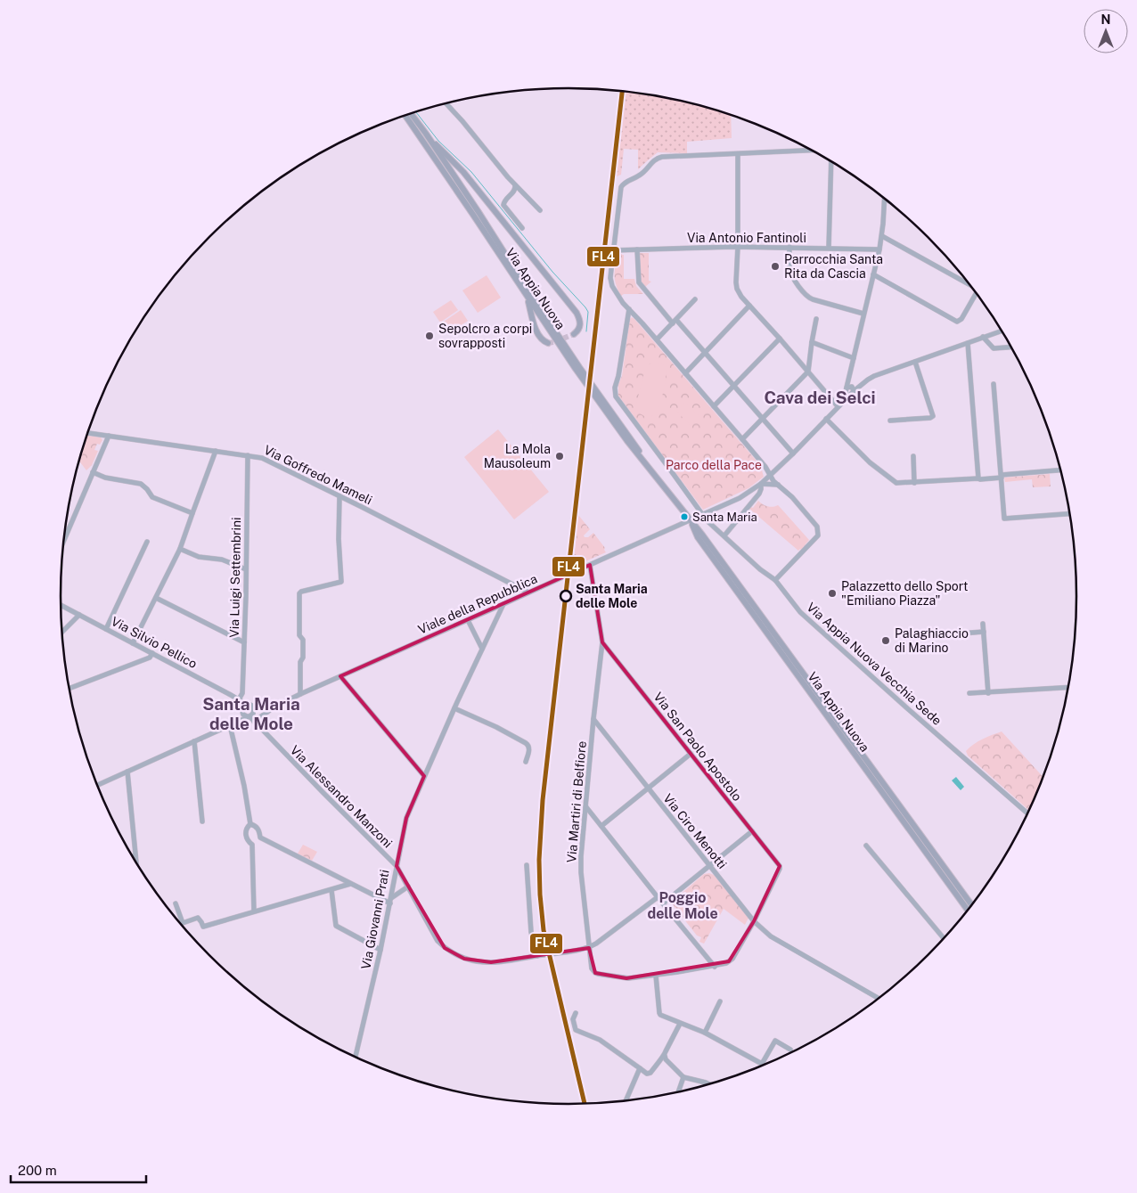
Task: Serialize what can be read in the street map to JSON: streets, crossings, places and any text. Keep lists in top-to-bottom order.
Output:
{
  "streets": {
    "main road": ["Via Appia Nuova"],
    "street": [
      "Via Antonio Fantinoli",
      "Via Goffredo Mameli",
      "Via Luigi Settembrini",
      "Viale della Repubblica",
      "Via Silvio Pellico",
      "Via Appia Nuova Vecchia Sede",
      "Via San Paolo Apostolo",
      "Via Alessandro Manzoni",
      "Via Martiri di Belfiore",
      "Via Ciro Menotti",
      "Via Giovanni Prati"
    ]
  },
  "crossings": [
    ["Via Appia Nuova", "Viale della Repubblica"],
    ["Via Goffredo Mameli", "Via Luigi Settembrini"],
    ["Via Goffredo Mameli", "Viale della Repubblica"],
    ["Via Luigi Settembrini", "Via Silvio Pellico"],
    ["Viale della Repubblica", "Via Appia Nuova Vecchia Sede"],
    ["Viale della Repubblica", "Via Alessandro Manzoni"],
    ["Viale della Repubblica", "Via Martiri di Belfiore"],
    ["Viale della Repubblica", "Via Giovanni Prati"],
    ["Via Silvio Pellico", "Via Alessandro Manzoni"],
    ["Via San Paolo Apostolo", "Via Martiri di Belfiore"],
    ["Via Alessandro Manzoni", "Via Martiri di Belfiore"],
    ["Via Alessandro Manzoni", "Via Giovanni Prati"],
    ["Via Martiri di Belfiore", "Via Ciro Menotti"]
  ],
  "districts": ["Cava dei Selci", "Santa Maria delle Mole", "Poggio delle Mole"],
  "parks": ["Parco della Pace"],
  "places": [
    "Parrocchia Santa Rita da Cascia",
    "Sepolcro a corpi sovrapposti",
    "La Mola Mausoleum",
    "Santa Maria",
    "Palazzetto dello Sport \"Emiliano Piazza\"",
    "Santa Maria delle Mole",
    "Palaghiaccio di Marino"
  ],
  "lines": ["transit line FL4"],
  "scale_bar": "200 m",
  "north": "top"
}
